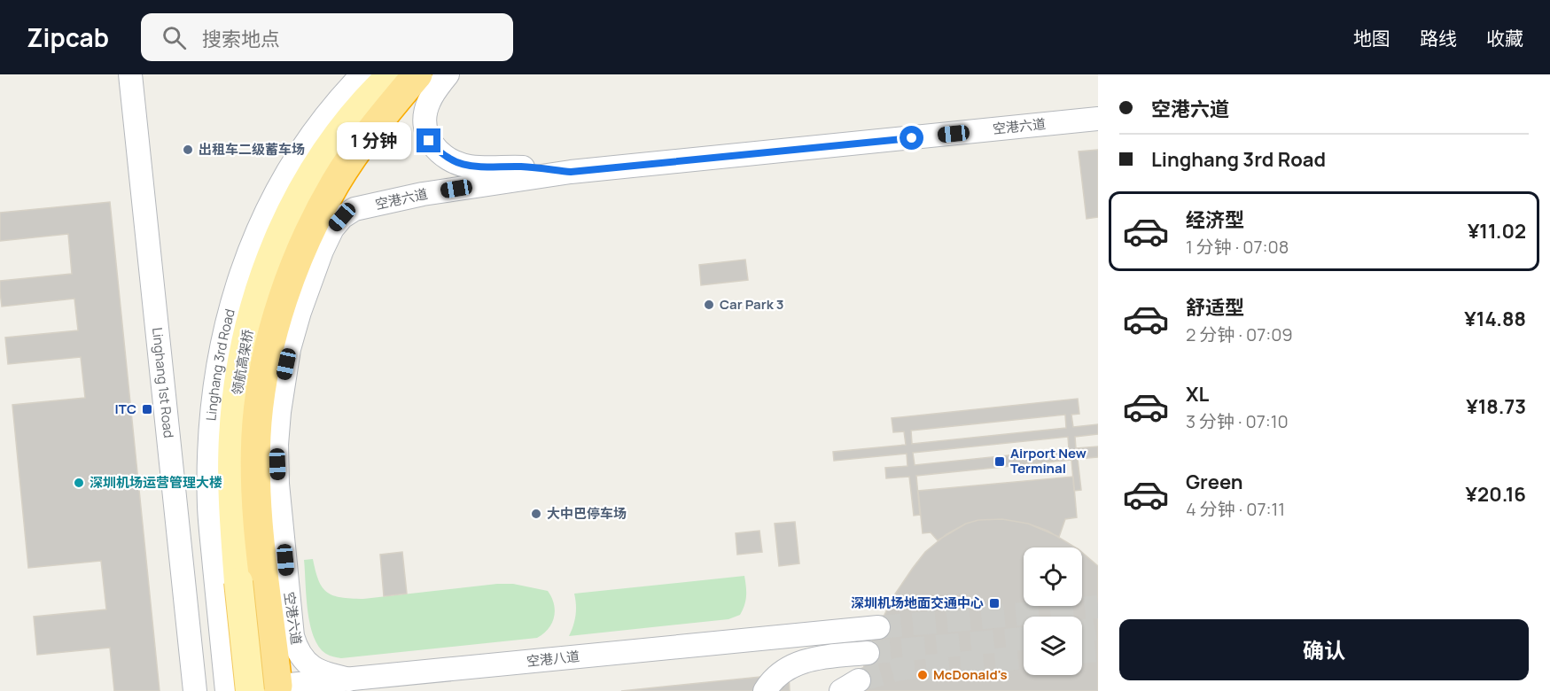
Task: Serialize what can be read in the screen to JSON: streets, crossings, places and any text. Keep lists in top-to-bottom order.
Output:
{
  "streets": {
    "main road": ["领航高架桥"],
    "street": [
      "空港六道",
      "Linghang 3rd Road",
      "Linghang 1st Road",
      "空港八道"
    ]
  },
  "crossings": [
    ["空港六道", "空港八道"],
    ["领航高架桥", "空港八道"],
    ["Linghang 3rd Road", "空港八道"]
  ],
  "places": {
    "other": [
      "出租车二级蓄车场",
      "Car Park 3",
      "深圳机场运营管理大楼",
      "大中巴停车场",
      "McDonald's"
    ],
    "transit": ["ITC", "Airport New Terminal", "深圳机场地面交通中心"]
  },
  "page": {
    "header": "Zipcab",
    "search": "搜索地点",
    "nav": ["地图", "路线", "收藏"],
    "banner": ["空港六道", "Linghang 3rd Road"],
    "bubble": "1 分钟",
    "list": [
      {
        "name": "经济型",
        "note": "1 分钟 · 07:08",
        "value": "¥11.02"
      },
      {
        "name": "舒适型",
        "note": "2 分钟 · 07:09",
        "value": "¥14.88"
      },
      {
        "name": "XL",
        "note": "3 分钟 · 07:10",
        "value": "¥18.73"
      },
      {
        "name": "Green",
        "note": "4 分钟 · 07:11",
        "value": "¥20.16"
      }
    ],
    "buttons": "确认"
  }
}
